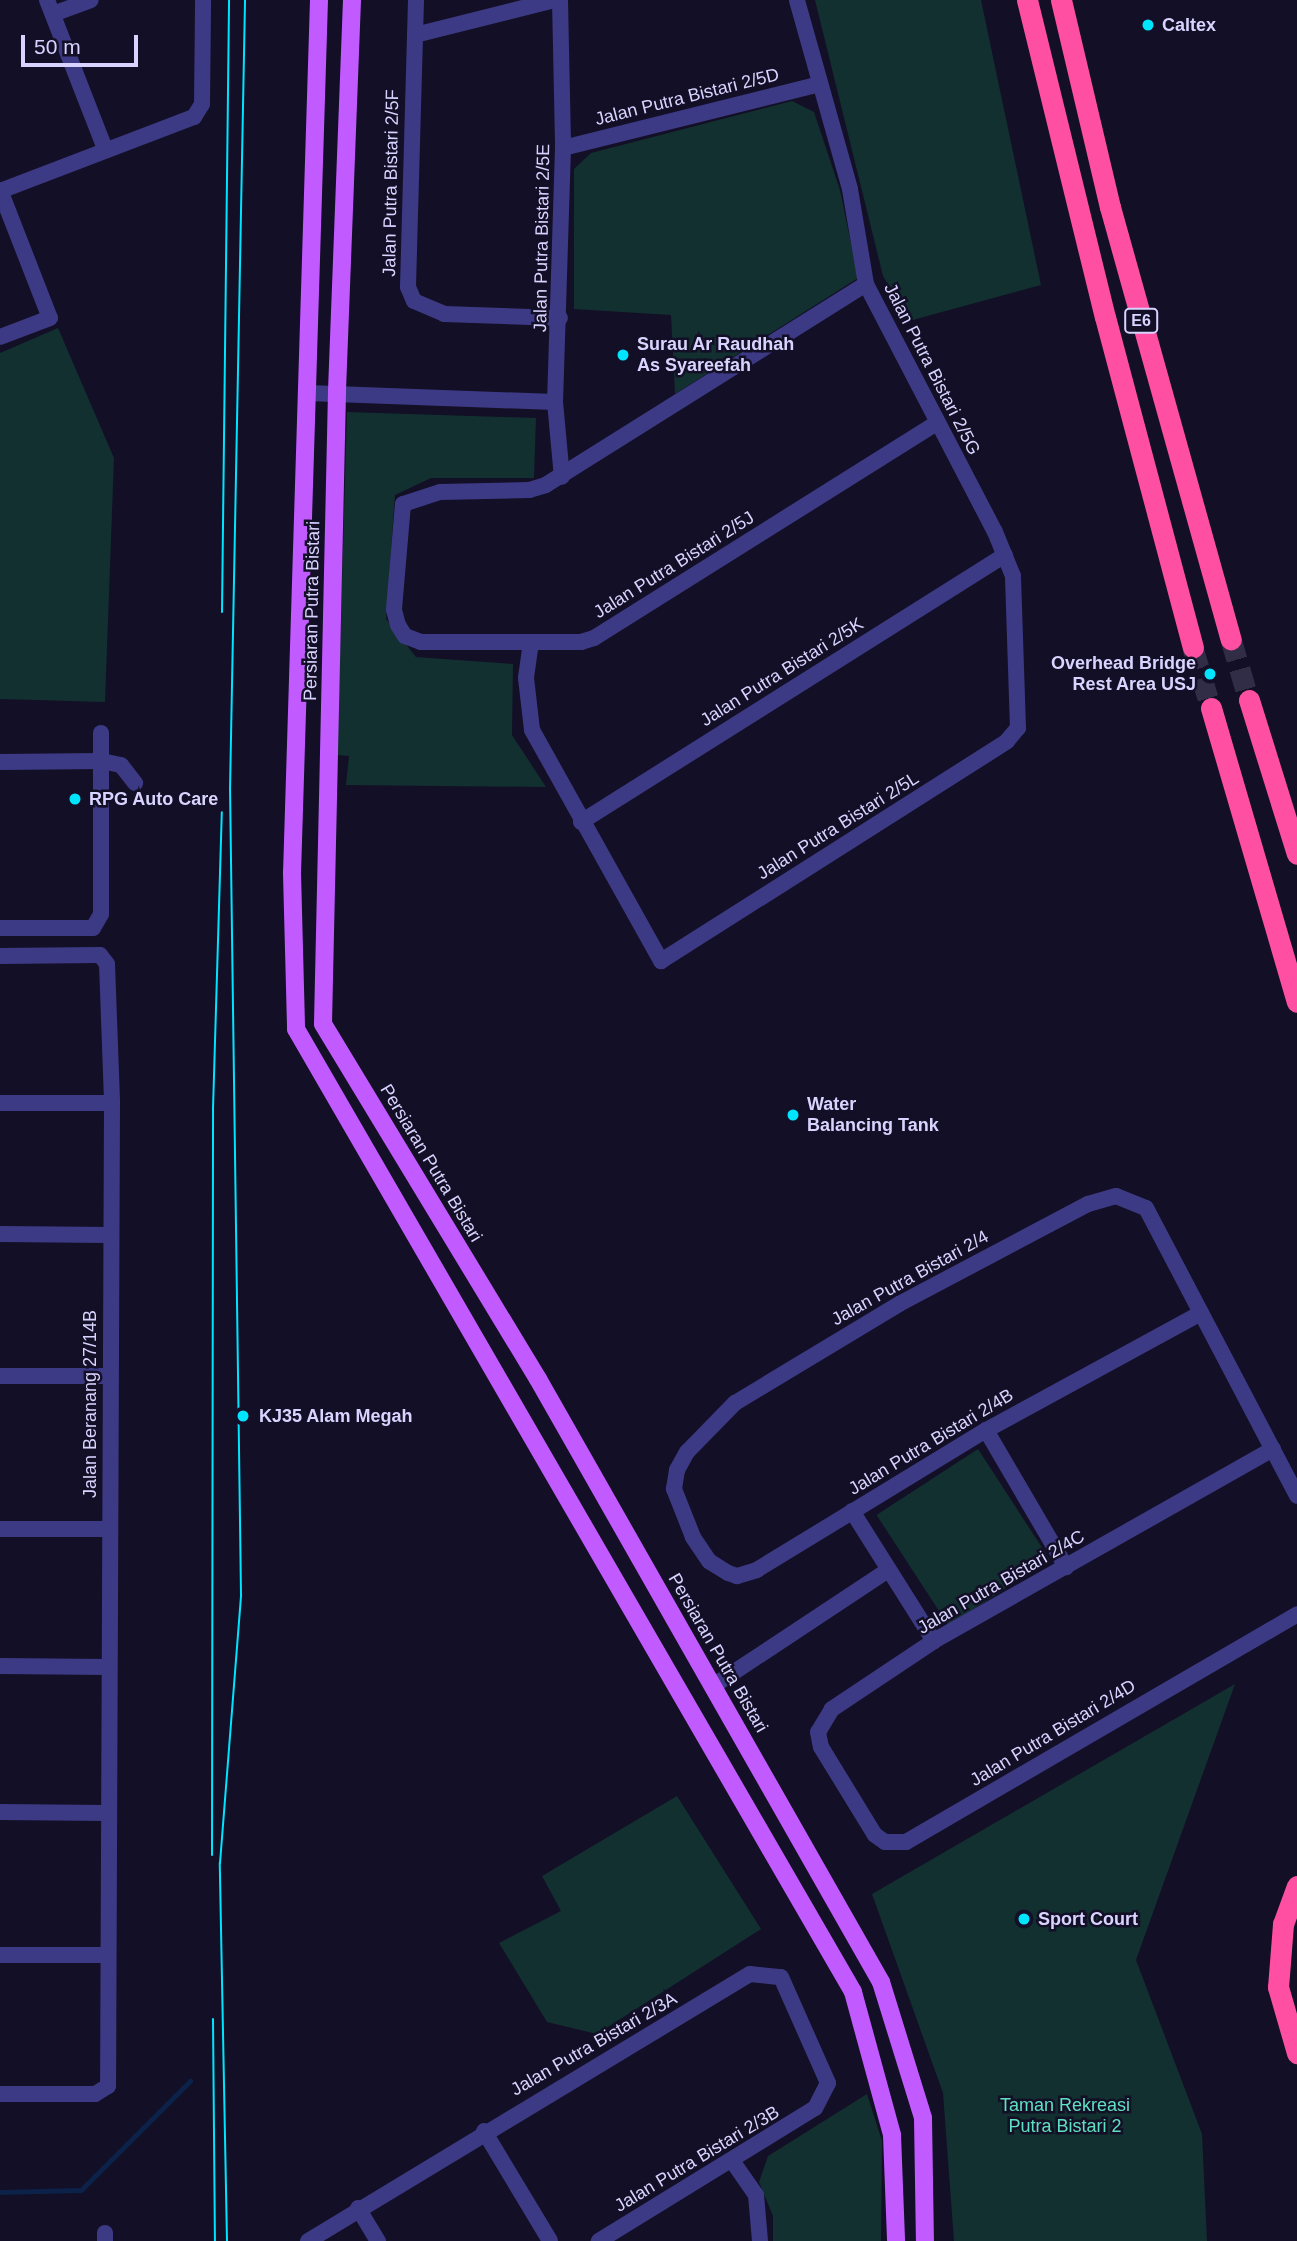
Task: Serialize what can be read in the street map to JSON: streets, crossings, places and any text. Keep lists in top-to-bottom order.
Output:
{
  "streets": {
    "highway": ["E6"],
    "main road": ["Persiaran Putra Bistari"],
    "street": [
      "Jalan Putra Bistari 2/5D",
      "Jalan Putra Bistari 2/5F",
      "Jalan Putra Bistari 2/5E",
      "Jalan Putra Bistari 2/5G",
      "Jalan Putra Bistari 2/5J",
      "Jalan Putra Bistari 2/5K",
      "Jalan Putra Bistari 2/5L",
      "Jalan Putra Bistari 2/4",
      "Jalan Beranang 27/14B",
      "Jalan Putra Bistari 2/4B",
      "Jalan Putra Bistari 2/4C",
      "Jalan Putra Bistari 2/4D",
      "Jalan Putra Bistari 2/3A",
      "Jalan Putra Bistari 2/3B"
    ]
  },
  "crossings": [
    ["Jalan Putra Bistari 2/5D", "Jalan Putra Bistari 2/5E"],
    ["Jalan Putra Bistari 2/5D", "Jalan Putra Bistari 2/5G"],
    ["Jalan Putra Bistari 2/5F", "Jalan Putra Bistari 2/5E"],
    ["Jalan Putra Bistari 2/5E", "Jalan Putra Bistari 2/5J"],
    ["Jalan Putra Bistari 2/5G", "Jalan Putra Bistari 2/5J"],
    ["Jalan Putra Bistari 2/5G", "Jalan Putra Bistari 2/5K"],
    ["Jalan Putra Bistari 2/5G", "Jalan Putra Bistari 2/5L"],
    ["Jalan Putra Bistari 2/5K", "Jalan Putra Bistari 2/5L"],
    ["Jalan Putra Bistari 2/4", "Jalan Putra Bistari 2/4B"],
    ["Jalan Putra Bistari 2/4", "Jalan Putra Bistari 2/4C"],
    ["Jalan Putra Bistari 2/4C", "Jalan Putra Bistari 2/4D"],
    ["Jalan Putra Bistari 2/3A", "Jalan Putra Bistari 2/3B"]
  ],
  "parks": ["Taman Rekreasi Putra Bistari 2"],
  "places": [
    "Caltex",
    "Surau Ar Raudhah As Syareefah",
    "Overhead Bridge Rest Area USJ",
    "RPG Auto Care",
    "Water Balancing Tank",
    "KJ35 Alam Megah",
    "Sport Court"
  ],
  "scale_bar": "50 m"
}
